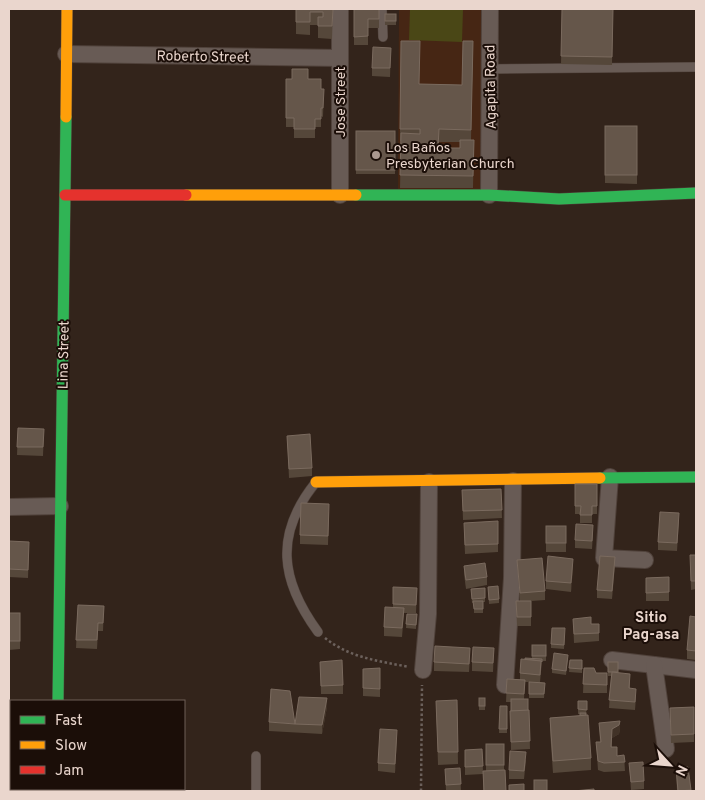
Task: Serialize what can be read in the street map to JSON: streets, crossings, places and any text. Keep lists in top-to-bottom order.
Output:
{
  "streets": {
    "street": [
      "Roberto Street",
      "Agapita Road",
      "Jose Street",
      "Lina Street"
    ]
  },
  "crossings": [
    ["Roberto Street", "Jose Street"],
    ["Roberto Street", "Lina Street"]
  ],
  "districts": ["Sitio Pag-asa"],
  "places": ["Los Baños Presbyterian Church"],
  "legend": ["Fast", "Slow", "Jam"],
  "north": "bottom right"
}
